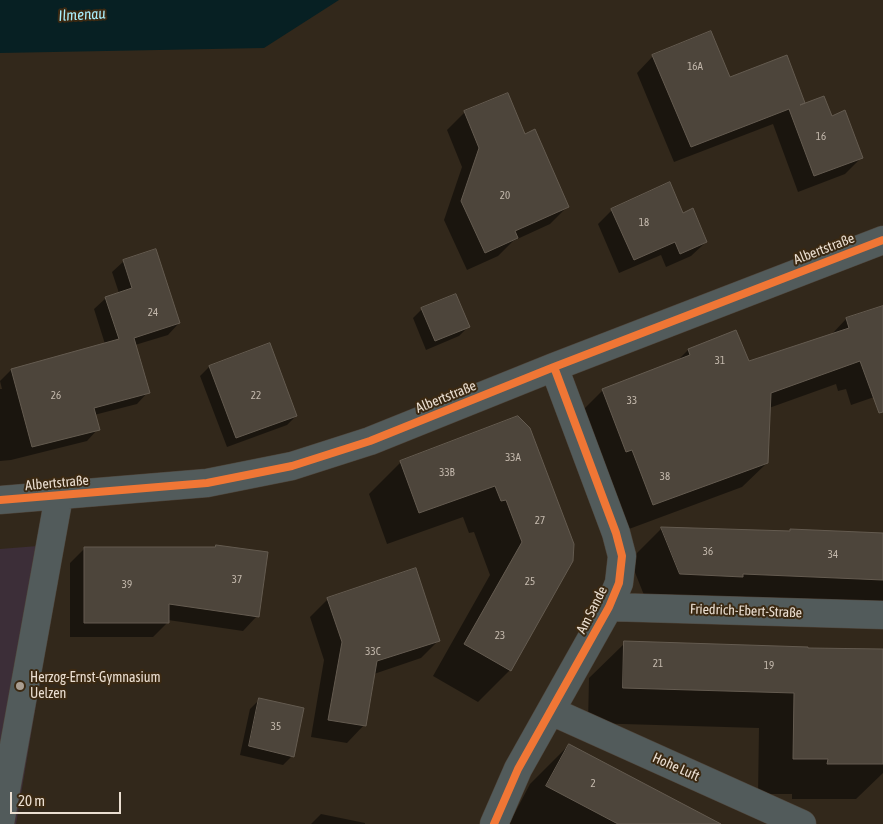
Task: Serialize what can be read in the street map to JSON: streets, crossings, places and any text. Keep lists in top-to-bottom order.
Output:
{
  "streets": {
    "street": [
      "Albertstraße",
      "Am Sande",
      "Friedrich-Ebert-Straße",
      "Hohe Luft"
    ]
  },
  "crossings": [
    ["Albertstraße", "Am Sande"],
    ["Am Sande", "Friedrich-Ebert-Straße"],
    ["Am Sande", "Hohe Luft"]
  ],
  "water": ["Ilmenau"],
  "places": ["Herzog-Ernst-Gymnasium Uelzen"],
  "house_numbers": [
    "16A",
    "16",
    "20",
    "18",
    "24",
    "31",
    "26",
    "22",
    "33",
    "33A",
    "33B",
    "38",
    "27",
    "36",
    "34",
    "37",
    "25",
    "39",
    "23",
    "33C",
    "21",
    "19",
    "35",
    "2"
  ],
  "scale_bar": "20 m"
}
